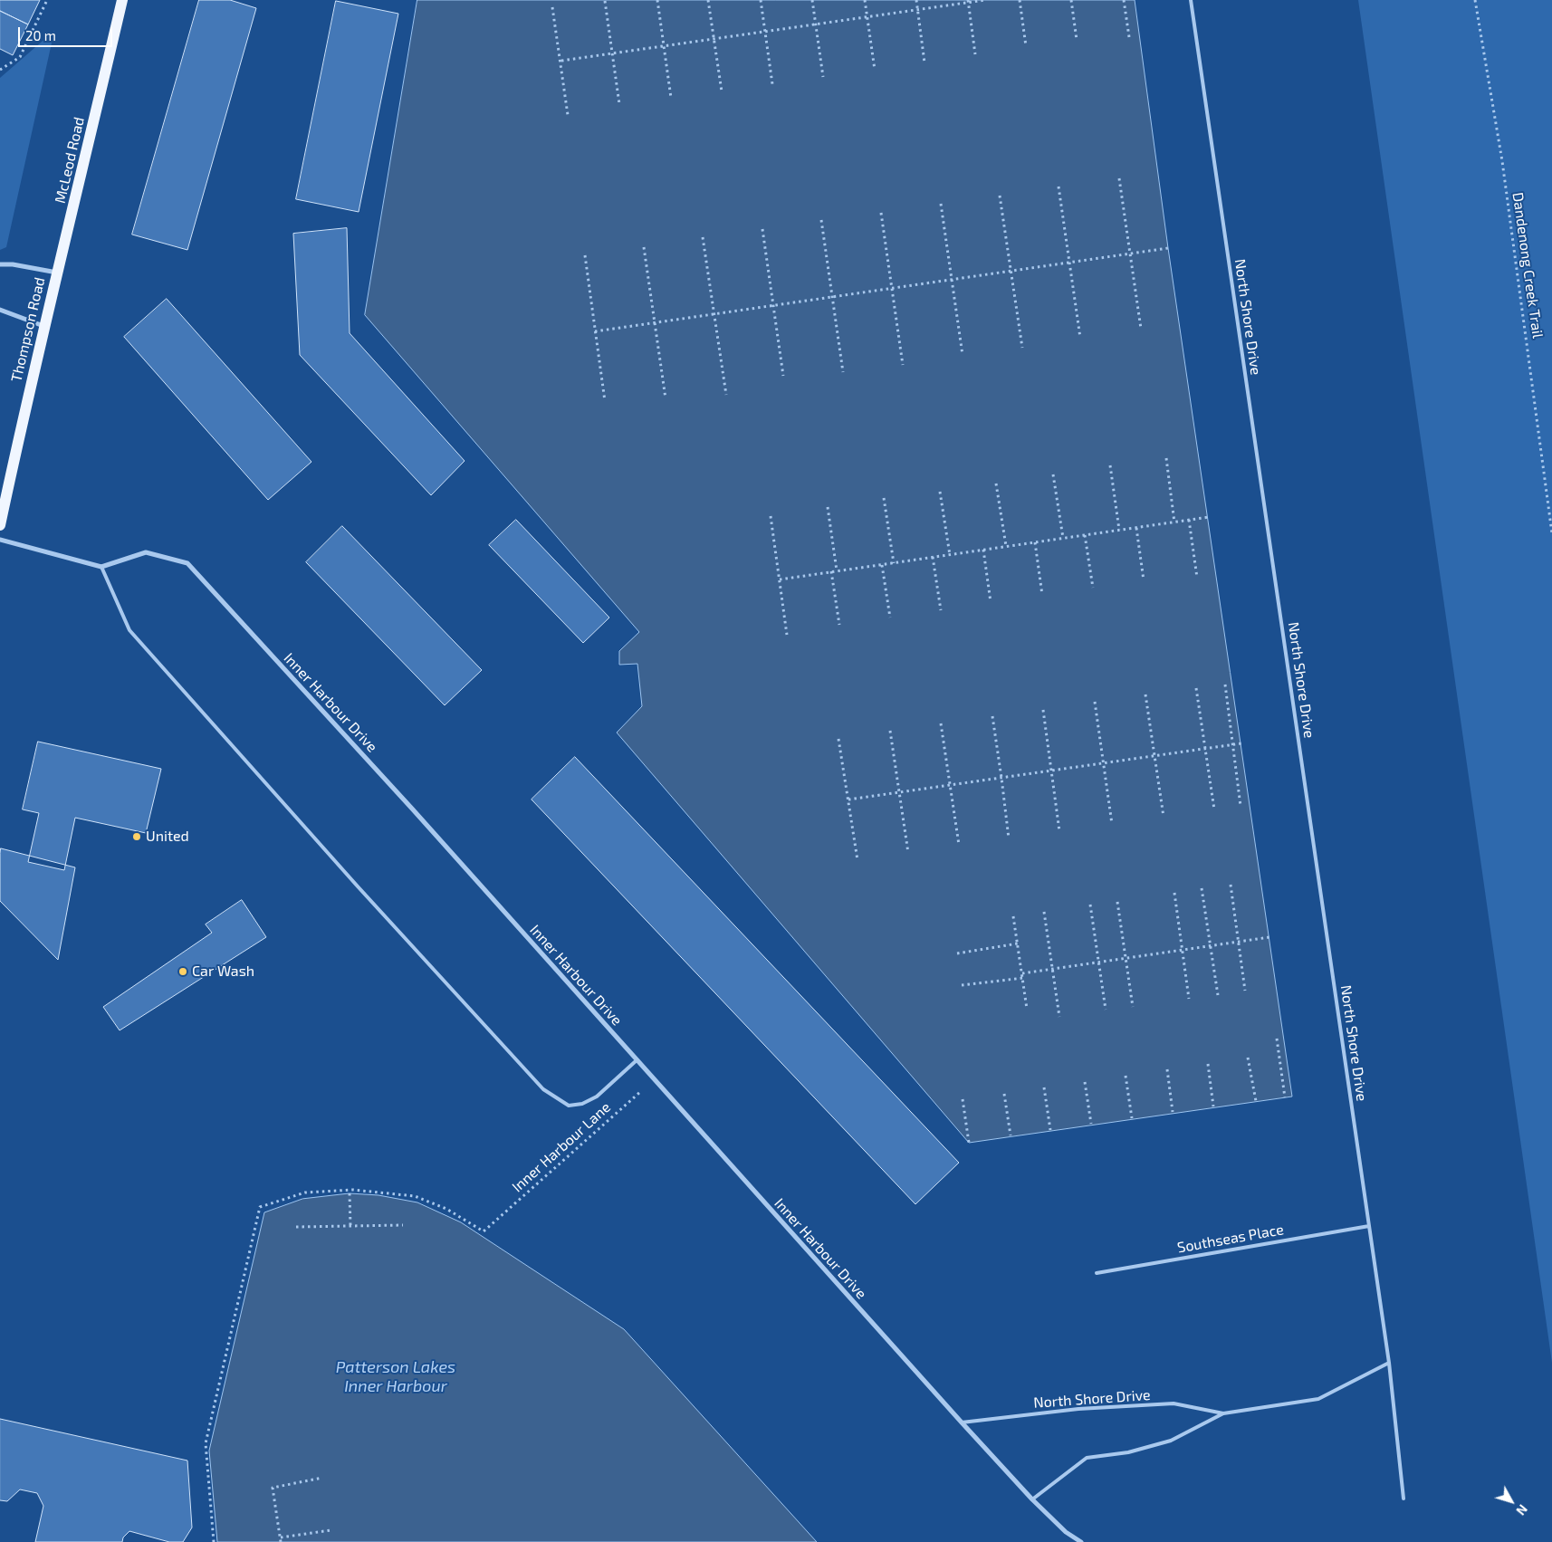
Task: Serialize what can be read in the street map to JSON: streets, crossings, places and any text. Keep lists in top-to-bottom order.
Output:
{
  "streets": {
    "main road": ["McLeod Road", "Thompson Road"],
    "street": ["Inner Harbour Drive"],
    "lane": ["North Shore Drive", "Southseas Place"],
    "path": ["Dandenong Creek Trail", "Inner Harbour Lane"]
  },
  "crossings": [
    ["McLeod Road", "Thompson Road"],
    ["North Shore Drive", "Inner Harbour Drive"],
    ["North Shore Drive", "Southseas Place"],
    ["Inner Harbour Drive", "Inner Harbour Lane"]
  ],
  "water": ["Patterson Lakes Inner Harbour"],
  "places": ["United", "Car Wash"],
  "scale_bar": "20 m",
  "north": "bottom right"
}
